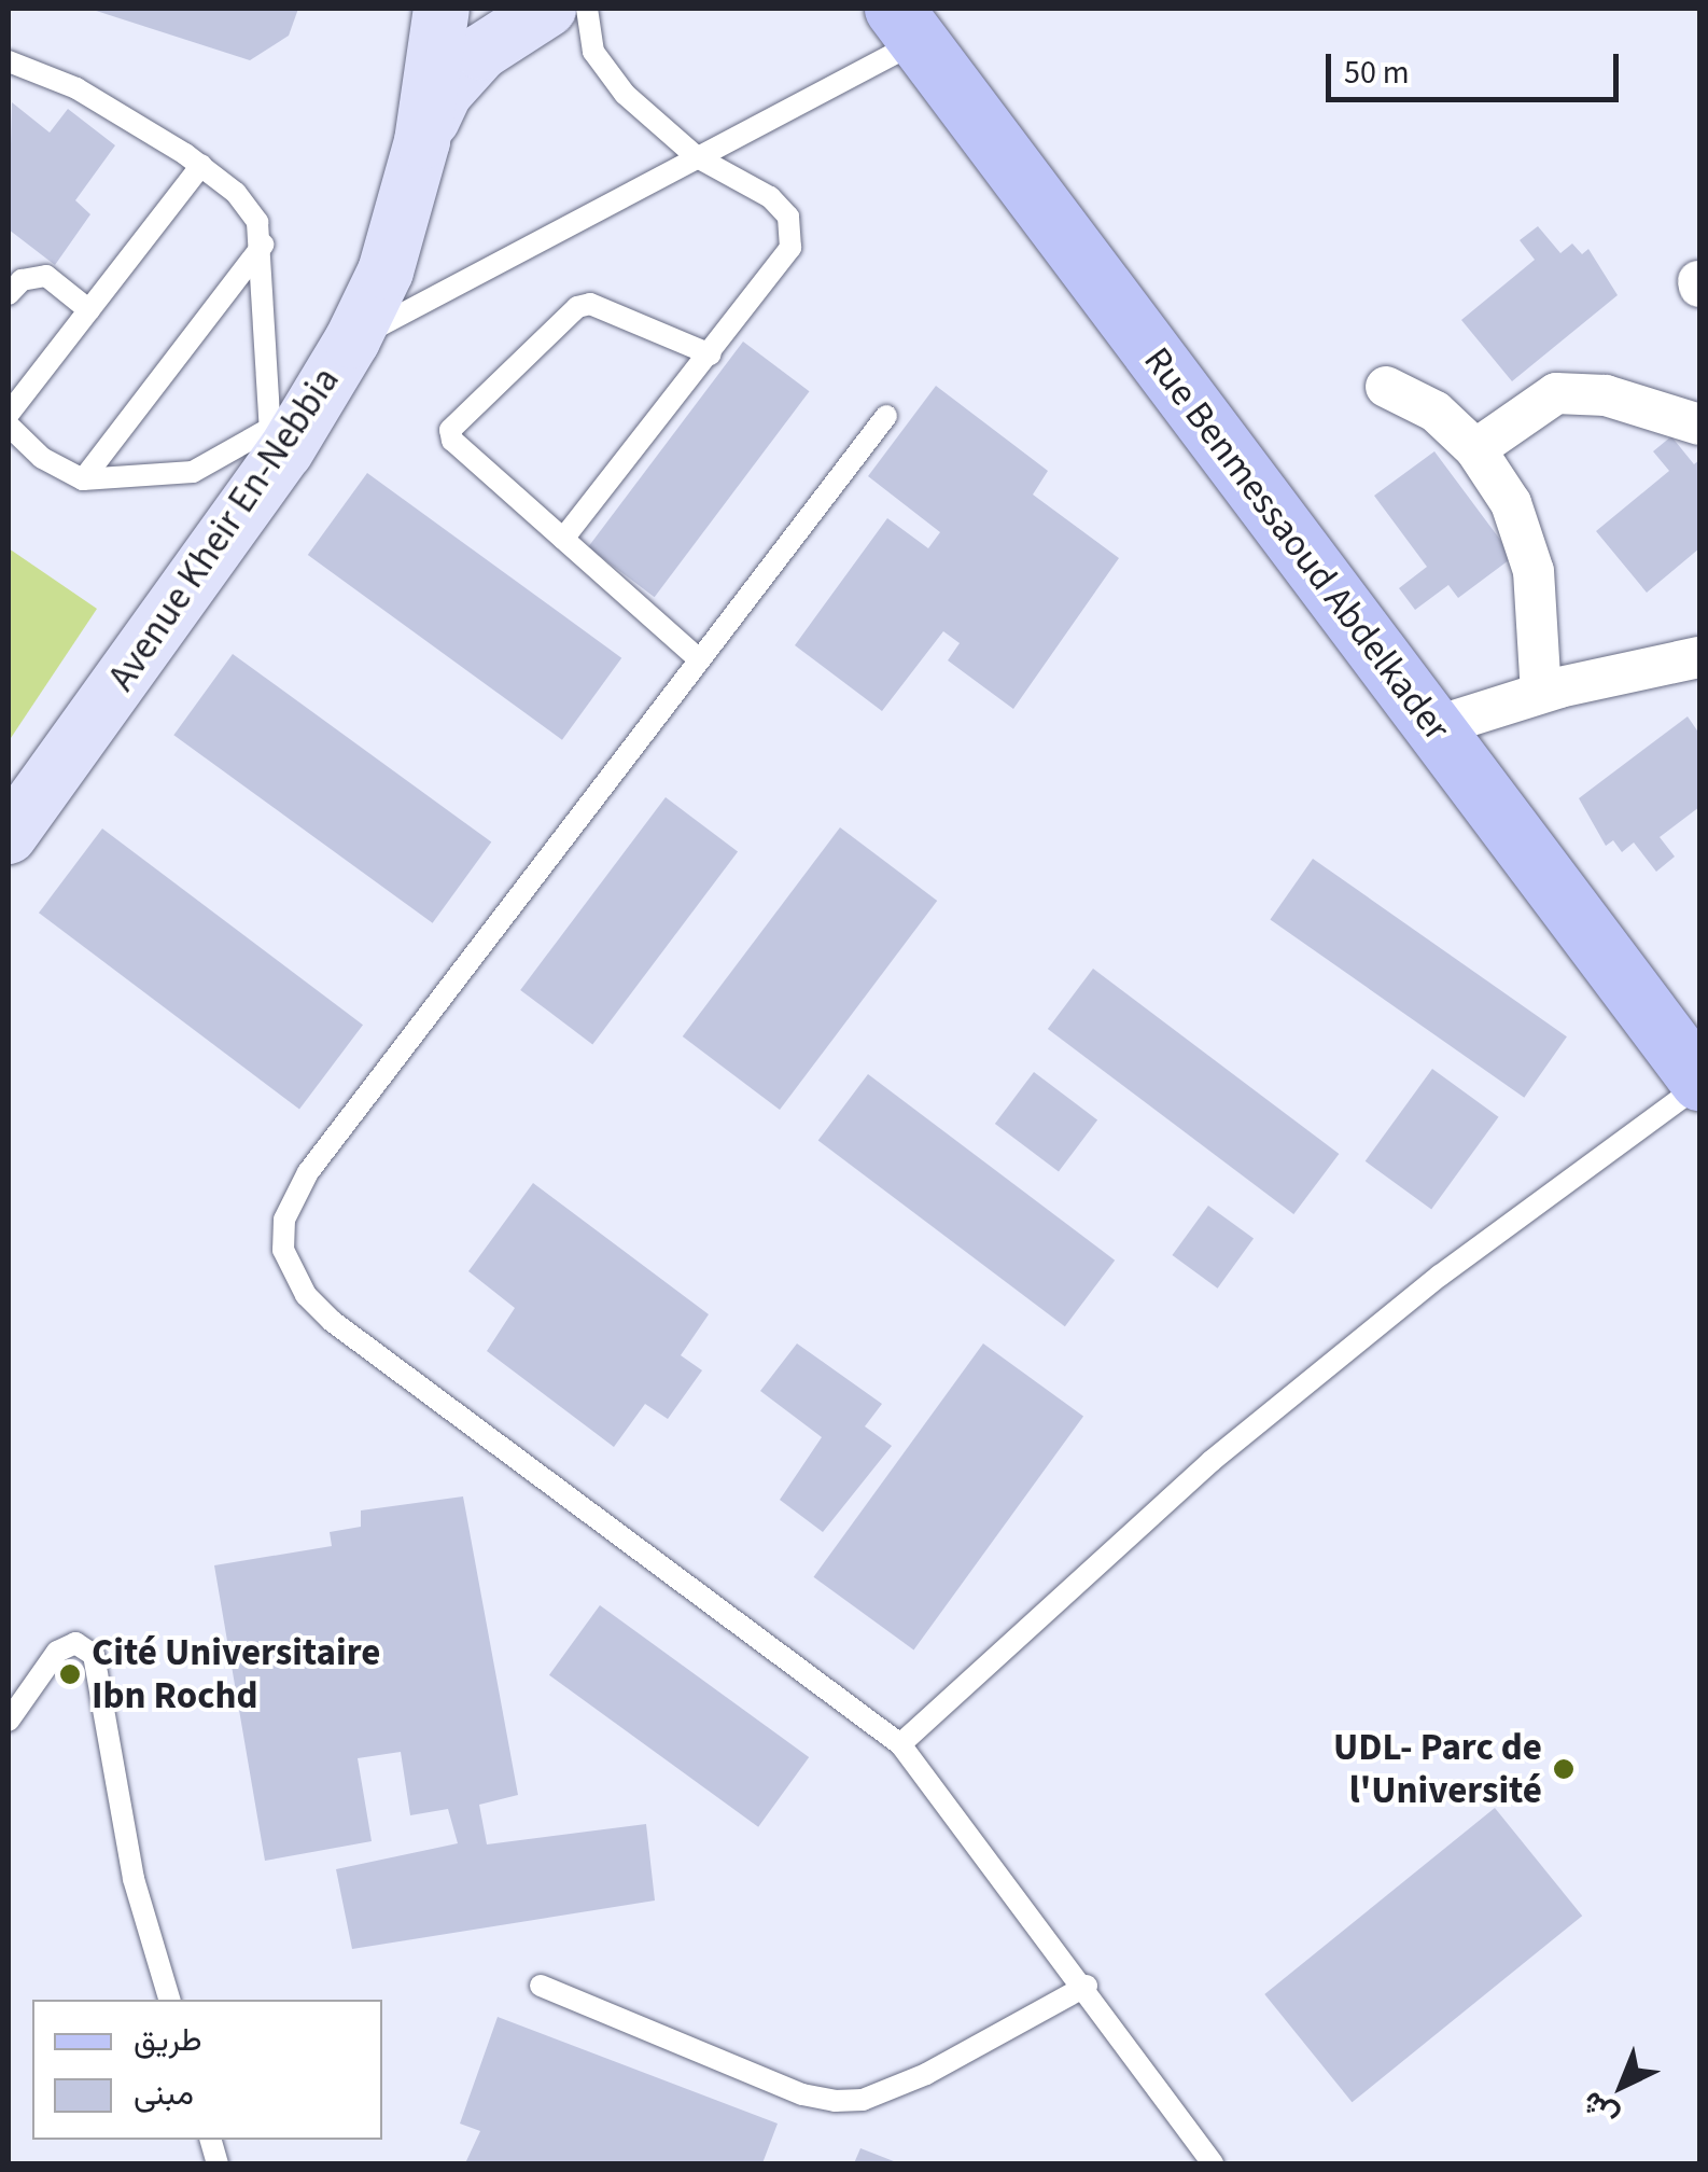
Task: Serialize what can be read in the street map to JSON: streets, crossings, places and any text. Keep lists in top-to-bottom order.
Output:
{
  "streets": {
    "main road": ["Avenue Kheir En-Nebbia", "Rue Benmessaoud Abdelkader"]
  },
  "places": ["Cité Universitaire Ibn Rochd", "UDL- Parc de l'Université"],
  "legend": ["طريق", "مبنى"],
  "scale_bar": "50 m",
  "north": "bottom left"
}
